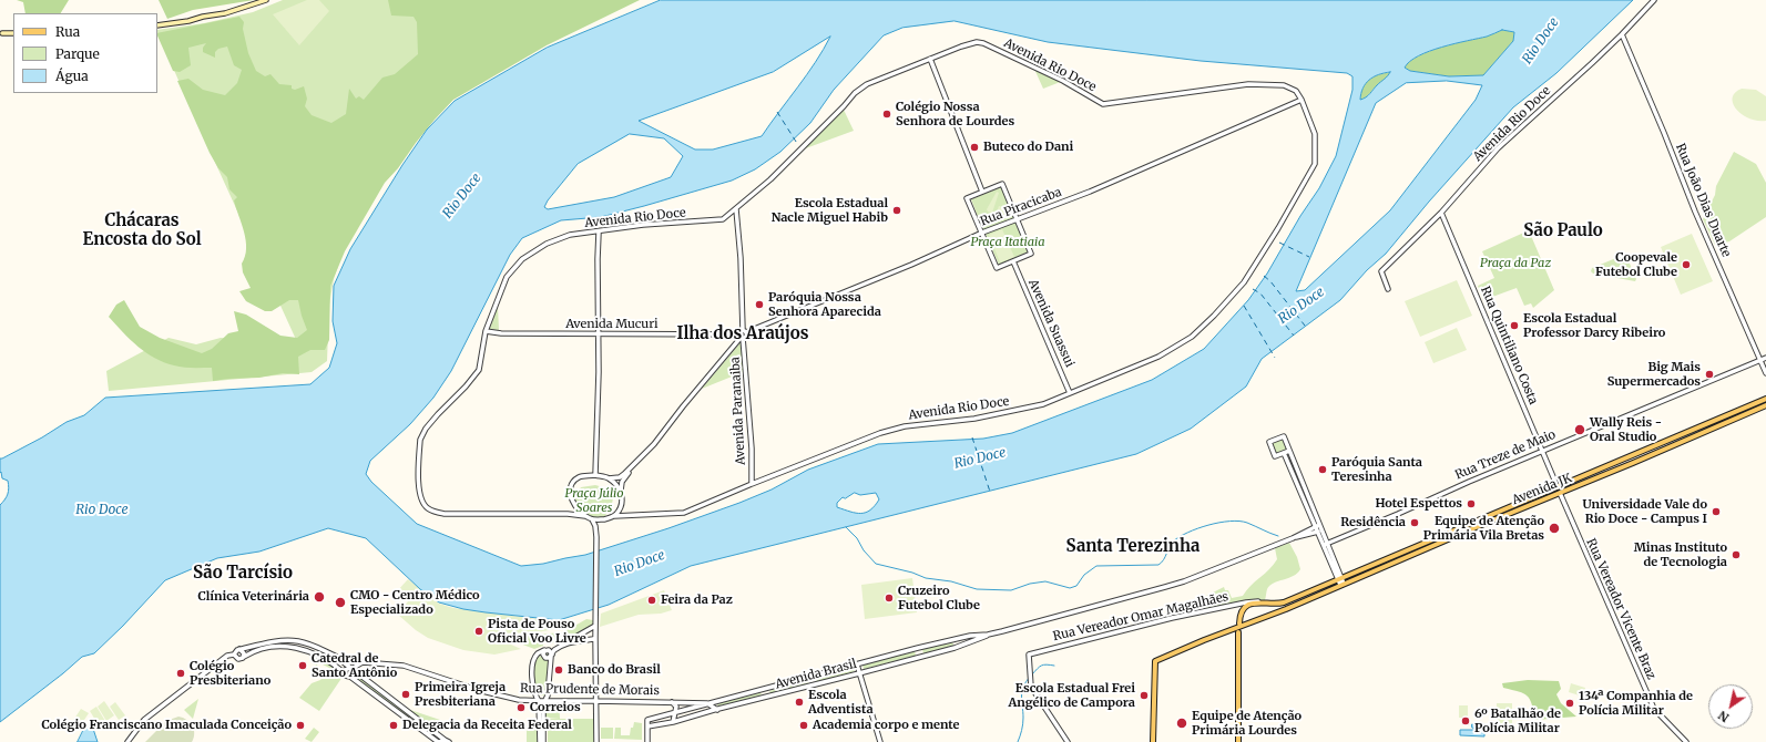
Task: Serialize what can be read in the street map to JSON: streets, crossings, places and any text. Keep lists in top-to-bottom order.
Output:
{
  "streets": {
    "main road": ["Avenida JK"],
    "street": [
      "Avenida Rio Doce",
      "Rua João Dias Duarte",
      "Rua Piracicaba",
      "Avenida Suassui",
      "Avenida Mucuri",
      "Rua Quintiliano Costa",
      "Avenida Paranaiba",
      "Rua Treze de Maio",
      "Rua Vereador Vicente Braz",
      "Rua Vereador Omar Magalhães",
      "Avenida Brasil",
      "Rua Prudente de Morais"
    ]
  },
  "crossings": [
    ["Avenida Rio Doce", "Rua João Dias Duarte"],
    ["Avenida Rio Doce", "Rua Piracicaba"],
    ["Avenida Rio Doce", "Avenida Suassui"],
    ["Avenida Rio Doce", "Avenida Mucuri"],
    ["Avenida Rio Doce", "Rua Quintiliano Costa"],
    ["Avenida Rio Doce", "Avenida Paranaiba"],
    ["Rua João Dias Duarte", "Rua Treze de Maio"],
    ["Avenida Mucuri", "Avenida Paranaiba"],
    ["Rua Quintiliano Costa", "Rua Treze de Maio"],
    ["Rua Quintiliano Costa", "Avenida JK"],
    ["Avenida JK", "Rua Vereador Vicente Braz"],
    ["Avenida JK", "Rua Vereador Omar Magalhães"]
  ],
  "districts": [
    "Chácaras Encosta do Sol",
    "São Paulo",
    "Ilha dos Araújos",
    "Santa Terezinha",
    "São Tarcísio"
  ],
  "water": ["Rio Doce"],
  "parks": ["Praça Itatiaia", "Praça da Paz", "Praça Júlio Soares"],
  "places": [
    "Colégio Nossa Senhora de Lourdes",
    "Buteco do Dani",
    "Escola Estadual Nacle Miguel Habib",
    "Coopevale Futebol Clube",
    "Paróquia Nossa Senhora Aparecida",
    "Escola Estadual Professor Darcy Ribeiro",
    "Big Mais Supermercados",
    "Wally Reis - Oral Studio",
    "Paróquia Santa Teresinha",
    "Hotel Espettos",
    "Universidade Vale do Rio Doce - Campus I",
    "Residência",
    "Equipe de Atenção Primária Vila Bretas",
    "Minas Instituto de Tecnologia",
    "Clínica Veterinária",
    "Cruzeiro Futebol Clube",
    "Feira da Paz",
    "CMO - Centro Médico Especializado",
    "Pista de Pouso Oficial Voo Livre",
    "Catedral de Santo Antônio",
    "Banco do Brasil",
    "Colégio Presbiteriano",
    "Primeira Igreja Presbiteriana",
    "Escola Estadual Frei Angélico de Campora",
    "Escola Adventista",
    "134ª Companhia de Polícia Militar",
    "Correios",
    "6º Batalhão de Polícia Militar",
    "Equipe de Atenção Primária Lourdes",
    "Colégio Franciscano Imaculada Conceição",
    "Delegacia da Receita Federal",
    "Academia corpo e mente"
  ],
  "legend": ["Rua", "Parque", "Água"],
  "north": "bottom left"
}
